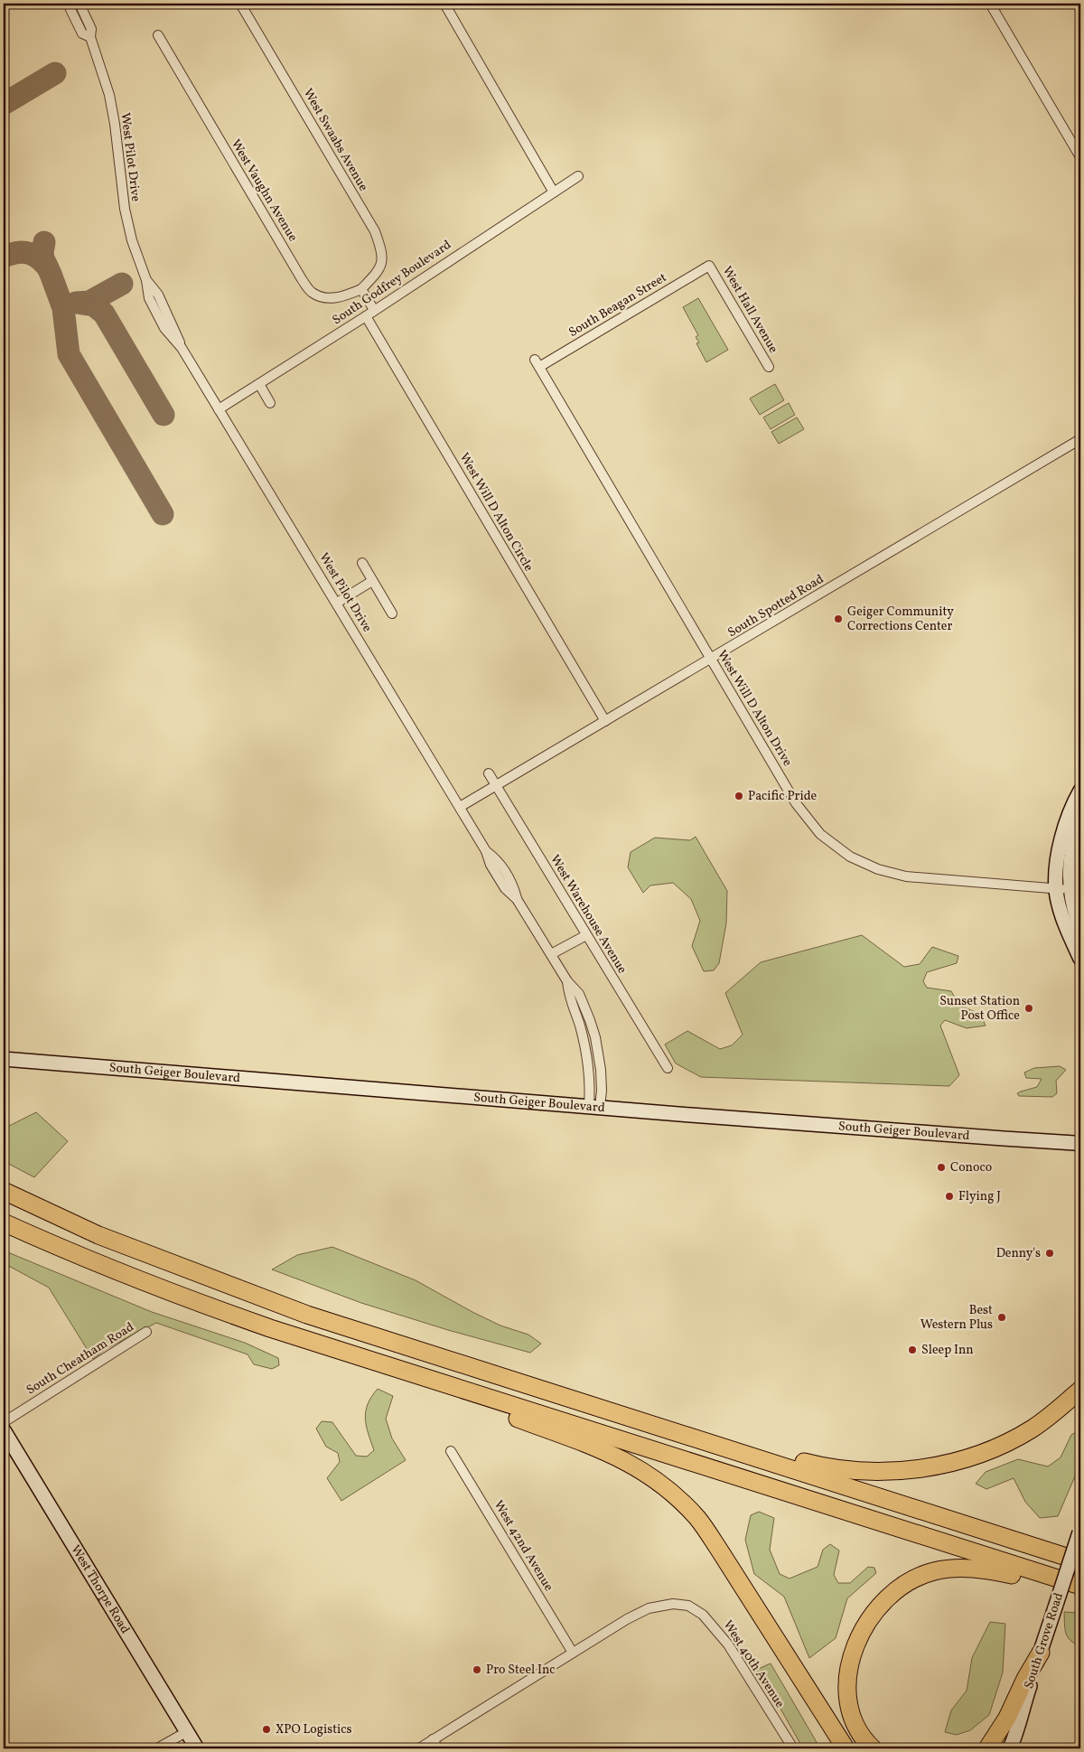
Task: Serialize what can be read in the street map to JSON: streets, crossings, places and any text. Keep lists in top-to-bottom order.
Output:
{
  "streets": {
    "street": [
      "West Swaabs Avenue",
      "West Pilot Drive",
      "West Vaughn Avenue",
      "South Godfrey Boulevard",
      "South Beagan Street",
      "West Hall Avenue",
      "West Will D Alton Circle",
      "South Spotted Road",
      "West Will D Alton Drive",
      "West Warehouse Avenue",
      "South Geiger Boulevard",
      "South Cheatham Road",
      "West 42nd Avenue",
      "West Thorpe Road",
      "South Grove Road",
      "West 40th Avenue"
    ]
  },
  "crossings": [
    ["West Swaabs Avenue", "West Vaughn Avenue"],
    ["West Pilot Drive", "South Godfrey Boulevard"],
    ["West Pilot Drive", "South Spotted Road"],
    ["West Pilot Drive", "South Geiger Boulevard"],
    ["South Godfrey Boulevard", "West Will D Alton Circle"],
    ["South Beagan Street", "West Hall Avenue"],
    ["South Beagan Street", "West Will D Alton Drive"],
    ["West Will D Alton Circle", "South Spotted Road"],
    ["South Spotted Road", "West Will D Alton Drive"],
    ["South Spotted Road", "West Warehouse Avenue"],
    ["West 42nd Avenue", "West 40th Avenue"]
  ],
  "places": [
    "Geiger Community Corrections Center",
    "Pacific Pride",
    "Sunset Station Post Office",
    "Conoco",
    "Flying J",
    "Denny's",
    "Best Western Plus",
    "Sleep Inn",
    "Pro Steel Inc",
    "XPO Logistics"
  ]
}
